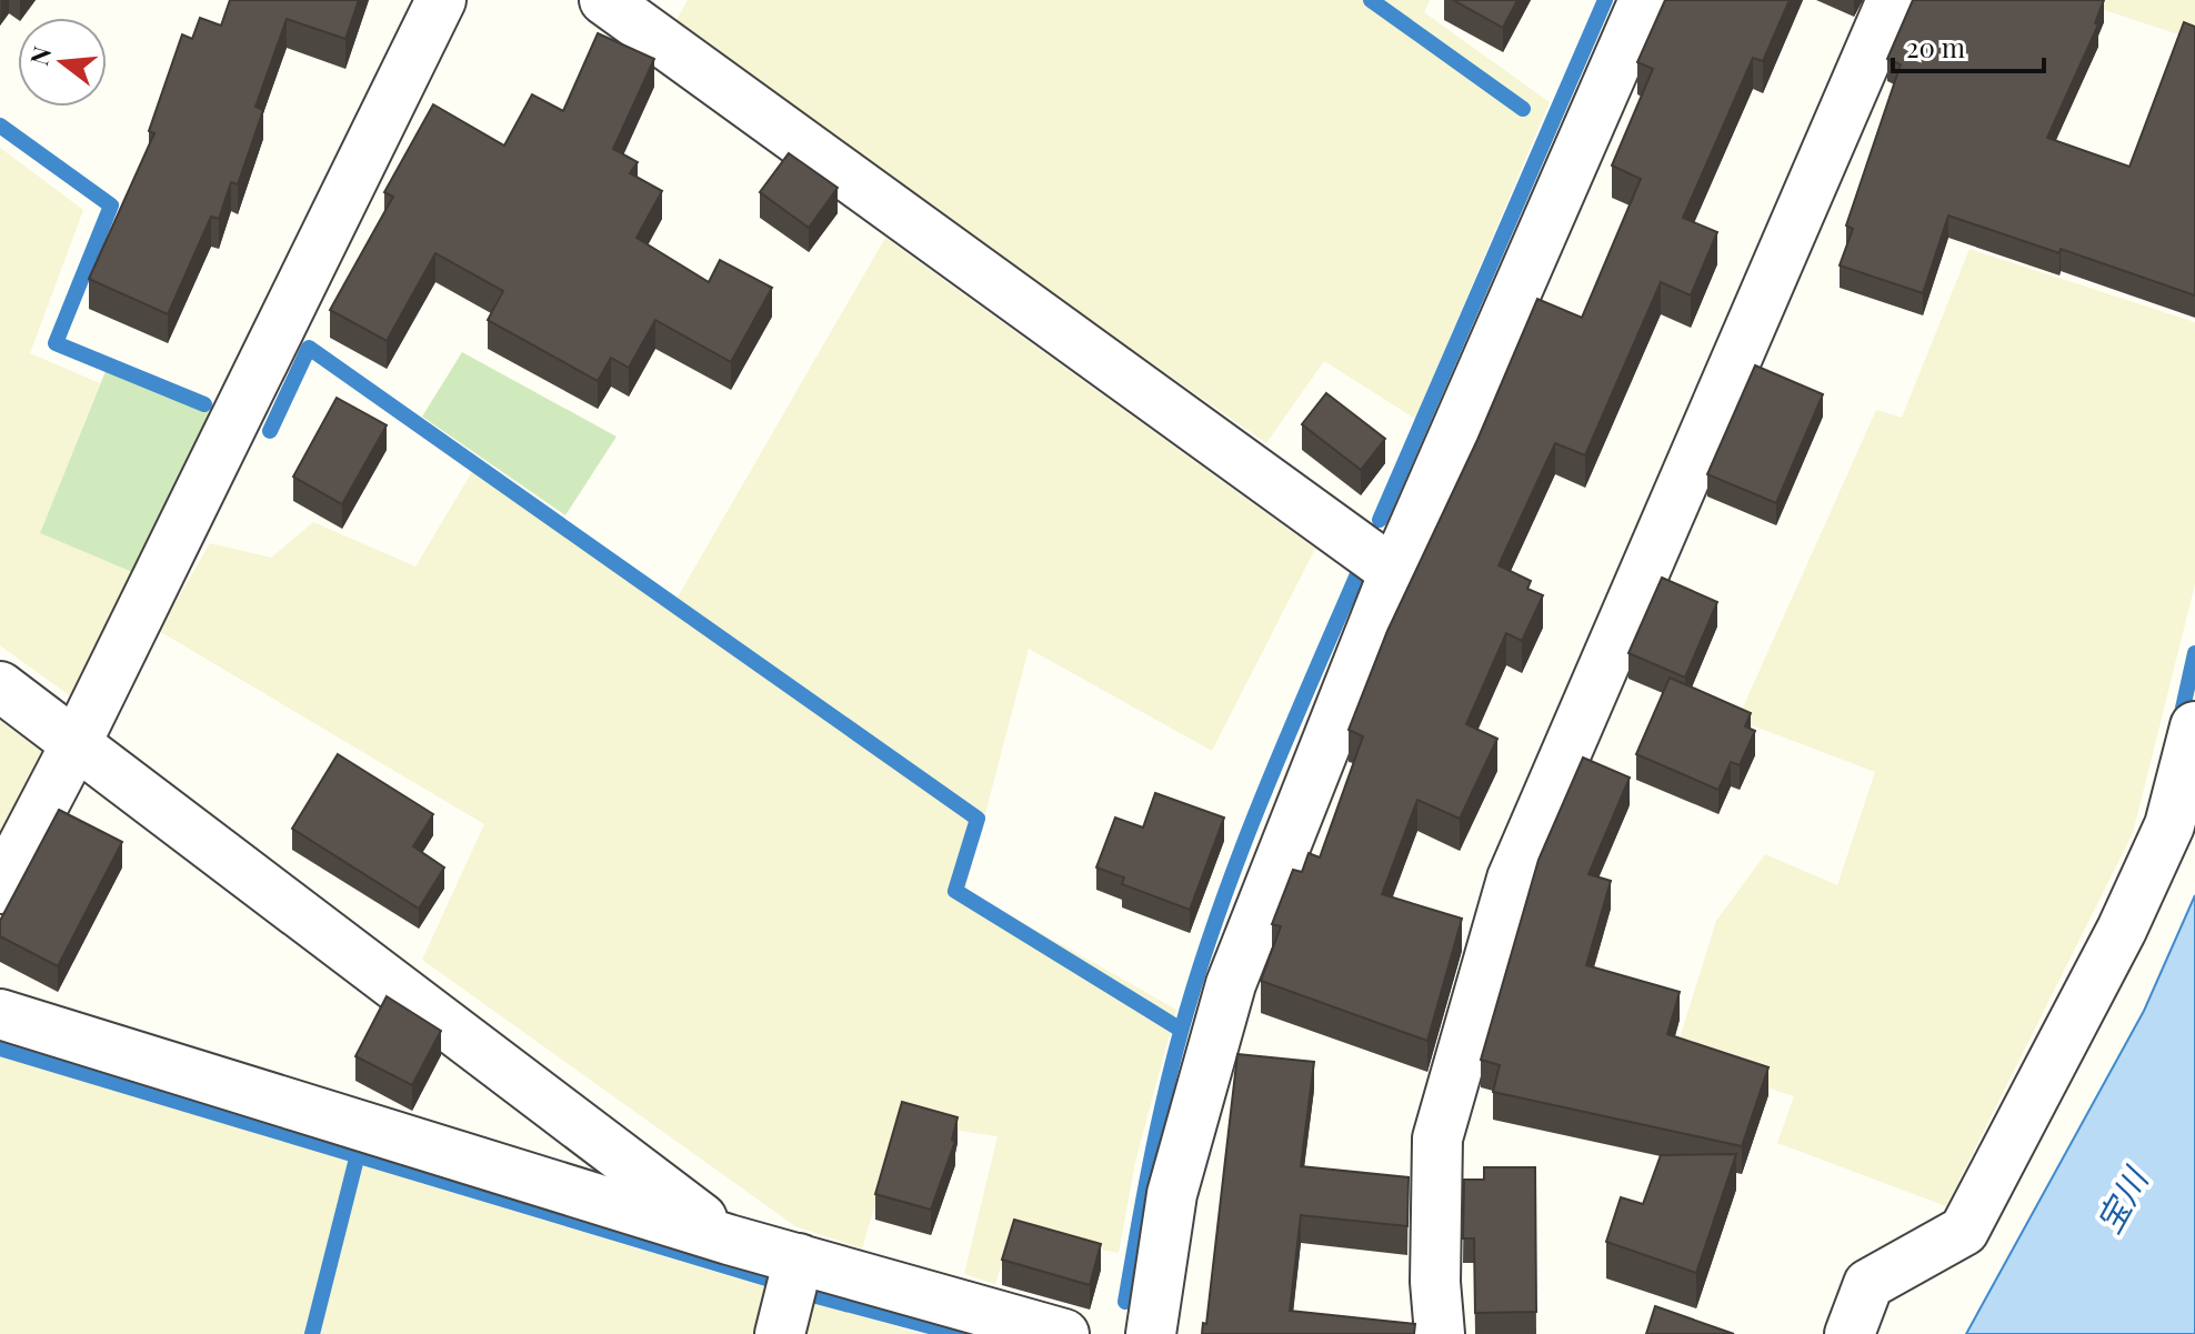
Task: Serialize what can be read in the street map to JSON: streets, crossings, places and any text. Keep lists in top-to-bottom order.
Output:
{
  "water": ["宝川"],
  "scale_bar": "20 m",
  "north": "left"
}
